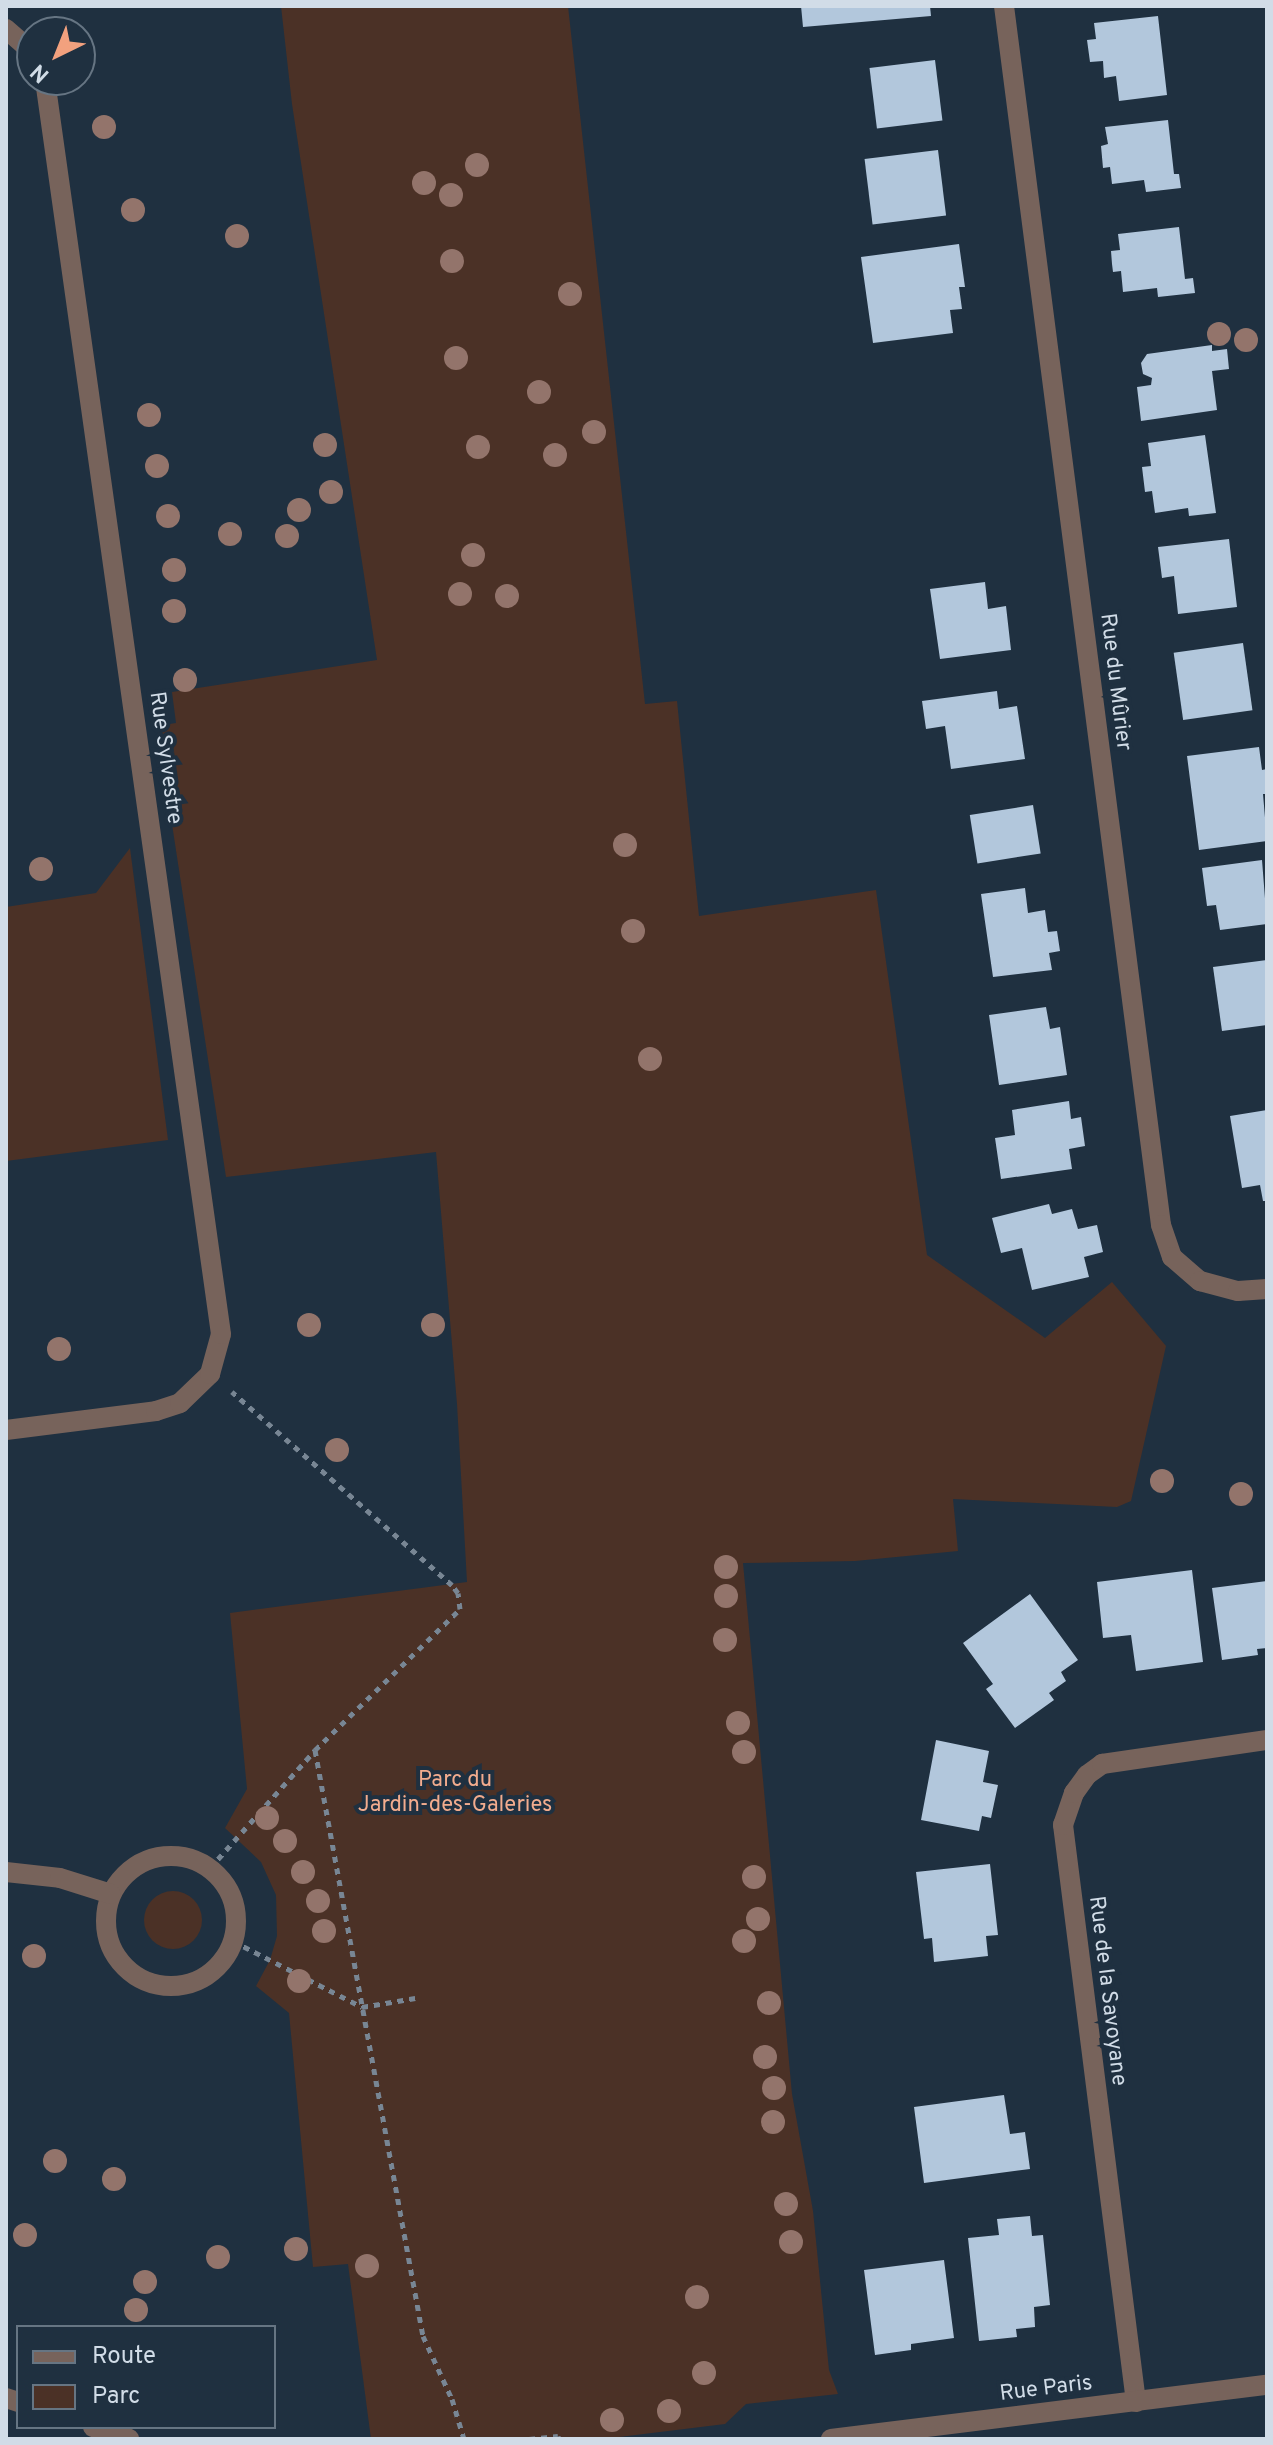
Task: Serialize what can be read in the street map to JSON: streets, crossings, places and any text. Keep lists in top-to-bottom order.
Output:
{
  "streets": {
    "street": [
      "Rue du Mûrier",
      "Rue Sylvestre",
      "Rue de la Savoyane",
      "Rue Paris"
    ]
  },
  "crossings": [
    ["Rue de la Savoyane", "Rue Paris"]
  ],
  "parks": ["Parc du Jardin-des-Galeries"],
  "legend": ["Route", "Parc"],
  "north": "bottom left"
}
